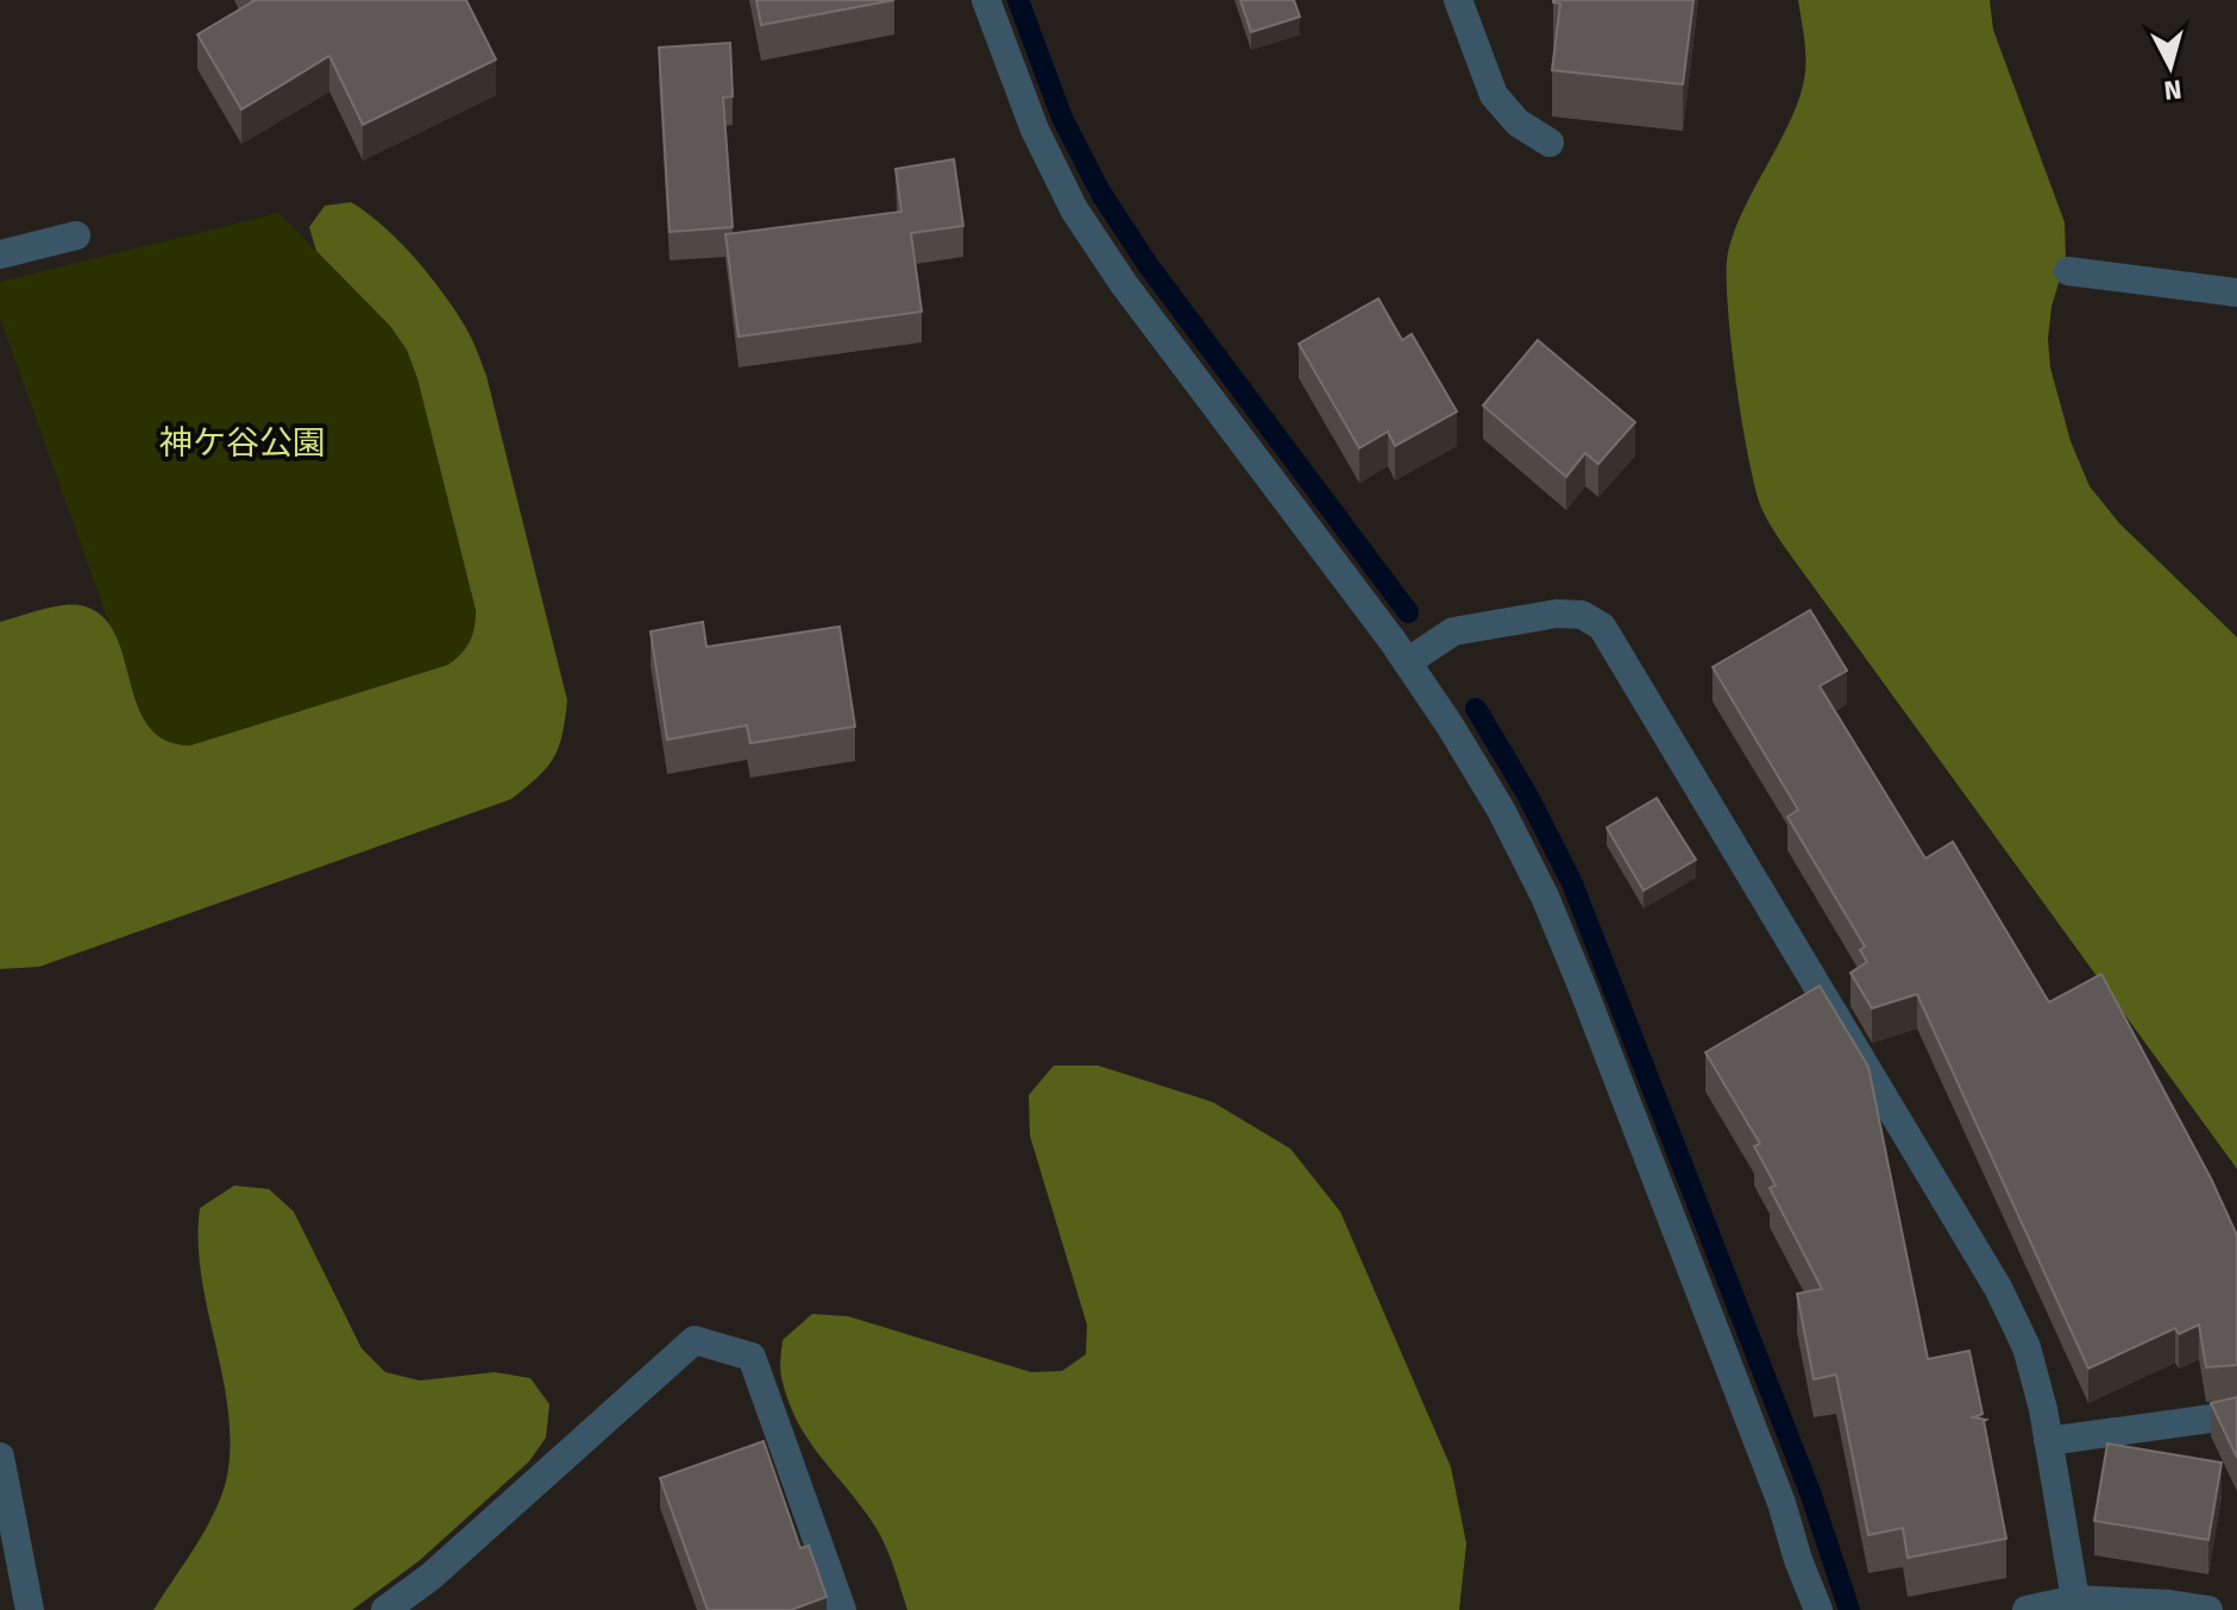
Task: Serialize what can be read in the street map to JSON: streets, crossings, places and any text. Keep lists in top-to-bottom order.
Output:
{
  "parks": ["神ケ谷公園"],
  "north": "bottom"
}
